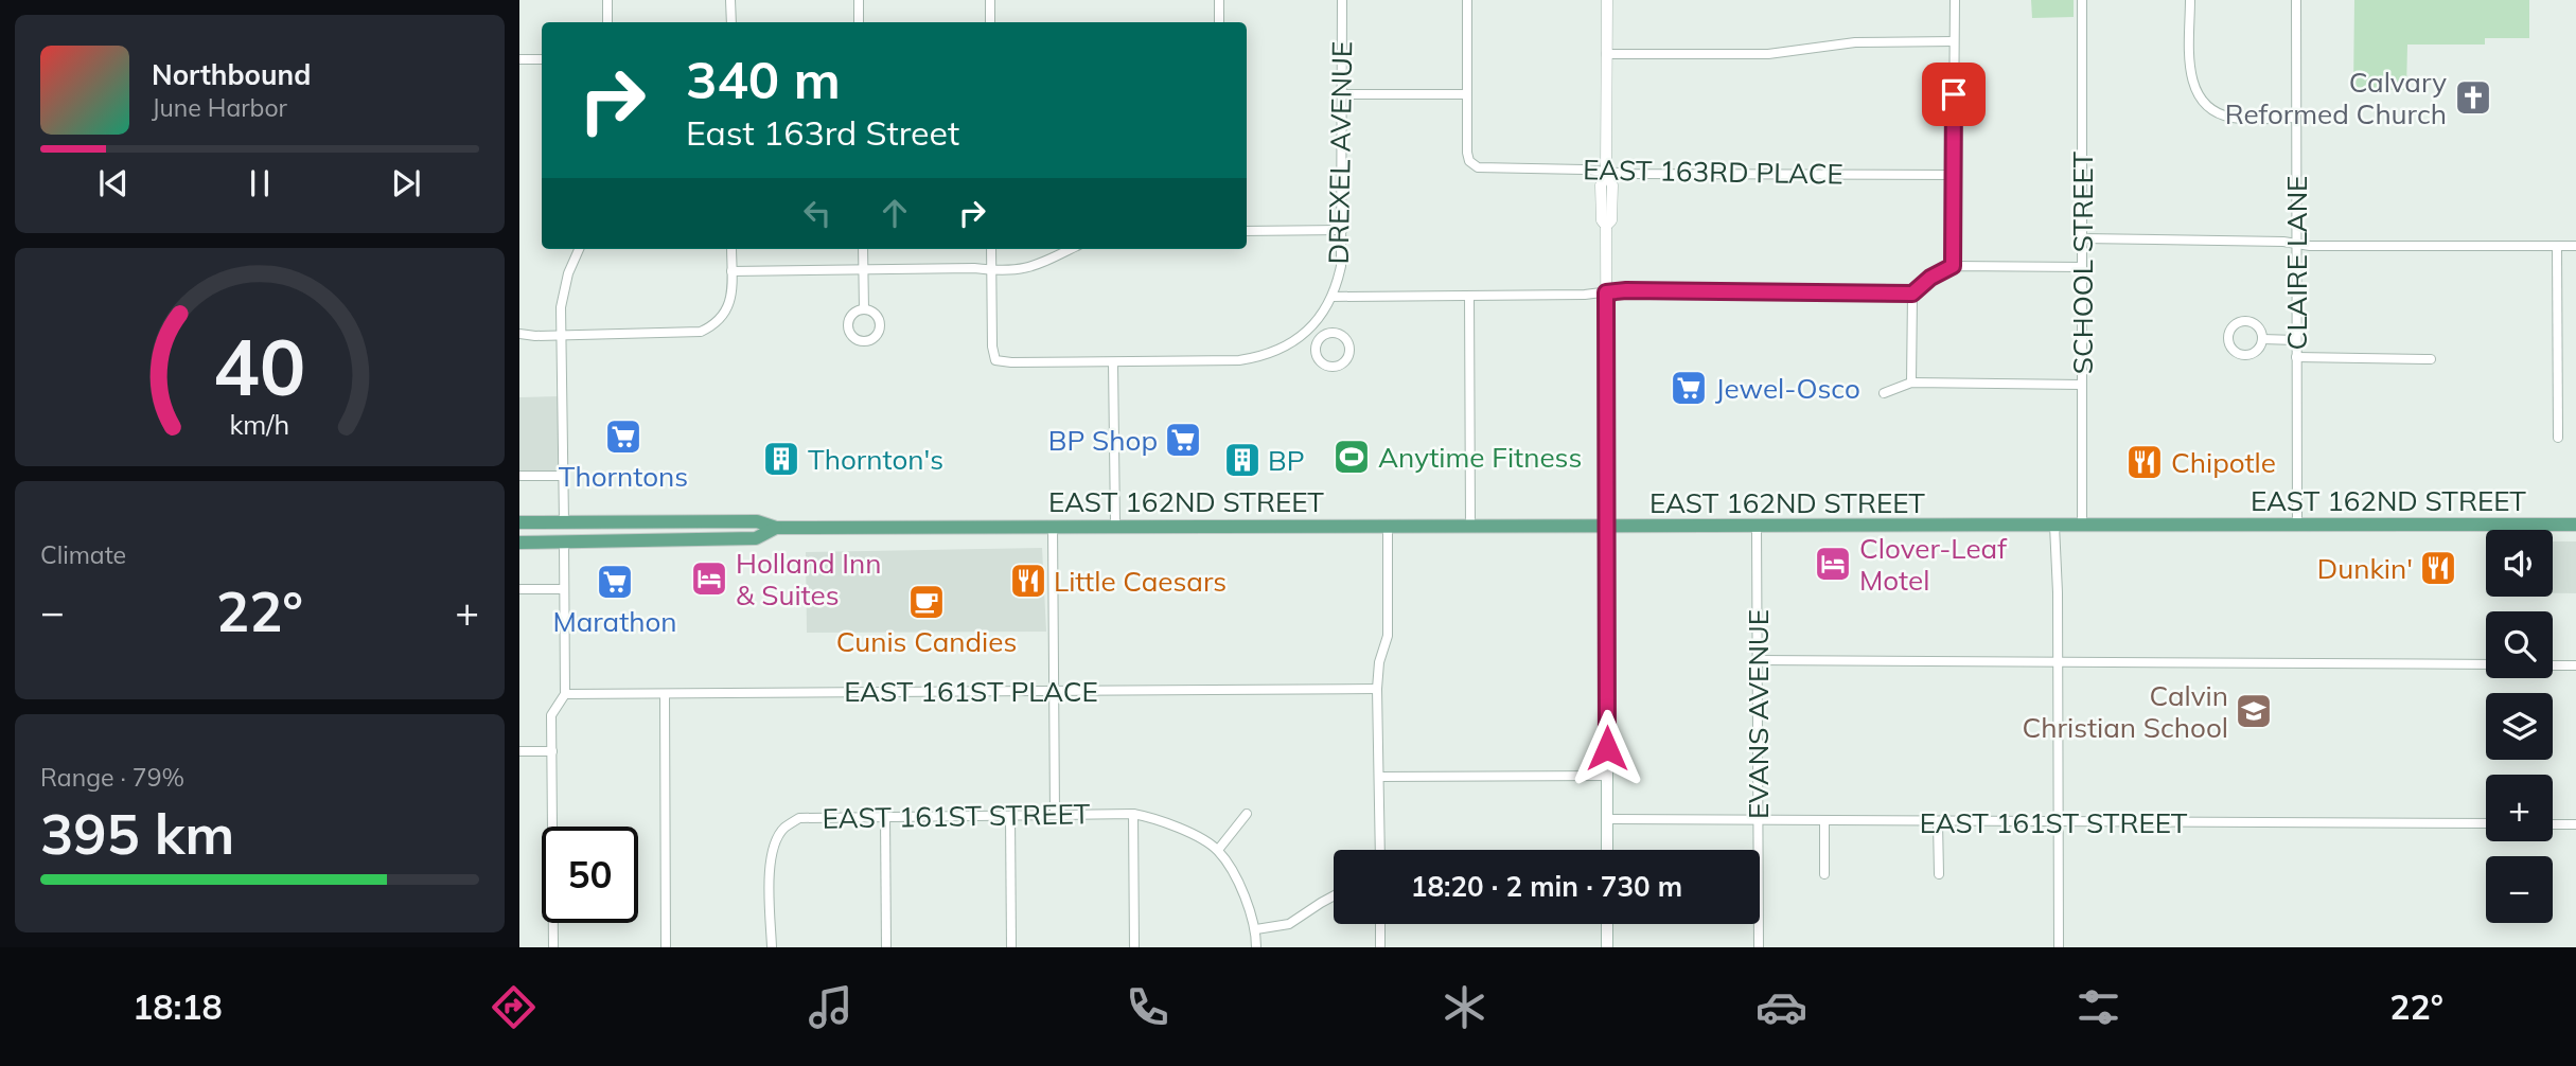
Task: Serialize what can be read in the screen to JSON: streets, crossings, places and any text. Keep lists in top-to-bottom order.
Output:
{
  "streets": {
    "main road": ["EAST 162ND STREET"],
    "street": [
      "DREXEL AVENUE",
      "EAST 163RD PLACE",
      "SCHOOL STREET",
      "CLAIRE LANE",
      "EAST 161ST PLACE",
      "EVANS AVENUE",
      "EAST 161ST STREET"
    ]
  },
  "crossings": [
    ["SCHOOL STREET", "EAST 162ND STREET"],
    ["CLAIRE LANE", "EAST 162ND STREET"],
    ["EAST 162ND STREET", "EVANS AVENUE"],
    ["EVANS AVENUE", "EAST 161ST STREET"]
  ],
  "places": {
    "church": ["Calvary Reformed Church"],
    "supermarket": [
      "Jewel-Osco",
      "Thorntons",
      "BP Shop",
      "Marathon"
    ],
    "sports": ["Anytime Fitness"],
    "building": ["Thornton's", "BP"],
    "restaurant": ["Chipotle", "Dunkin'", "Little Caesars"],
    "hotel": ["Clover-Leaf Motel", "Holland Inn & Suites"],
    "cafe": ["Cunis Candies"],
    "school or university": ["Calvin Christian School"]
  },
  "page": {
    "turn": ["340 m", "East 163rd Street"],
    "song": ["Northbound", "June Harbor"],
    "tile": [
      "Climate",
      ["Range · 79%", "395 km"]
    ],
    "map_buttons": ["+", "−"],
    "heat": ["−", "22°", "+"],
    "limit": "50",
    "trip": "18:20 · 2 min · 730 m",
    "tabs": ["18:18", "22°"],
    "gauge": ["40", "km/h"]
  }
}
